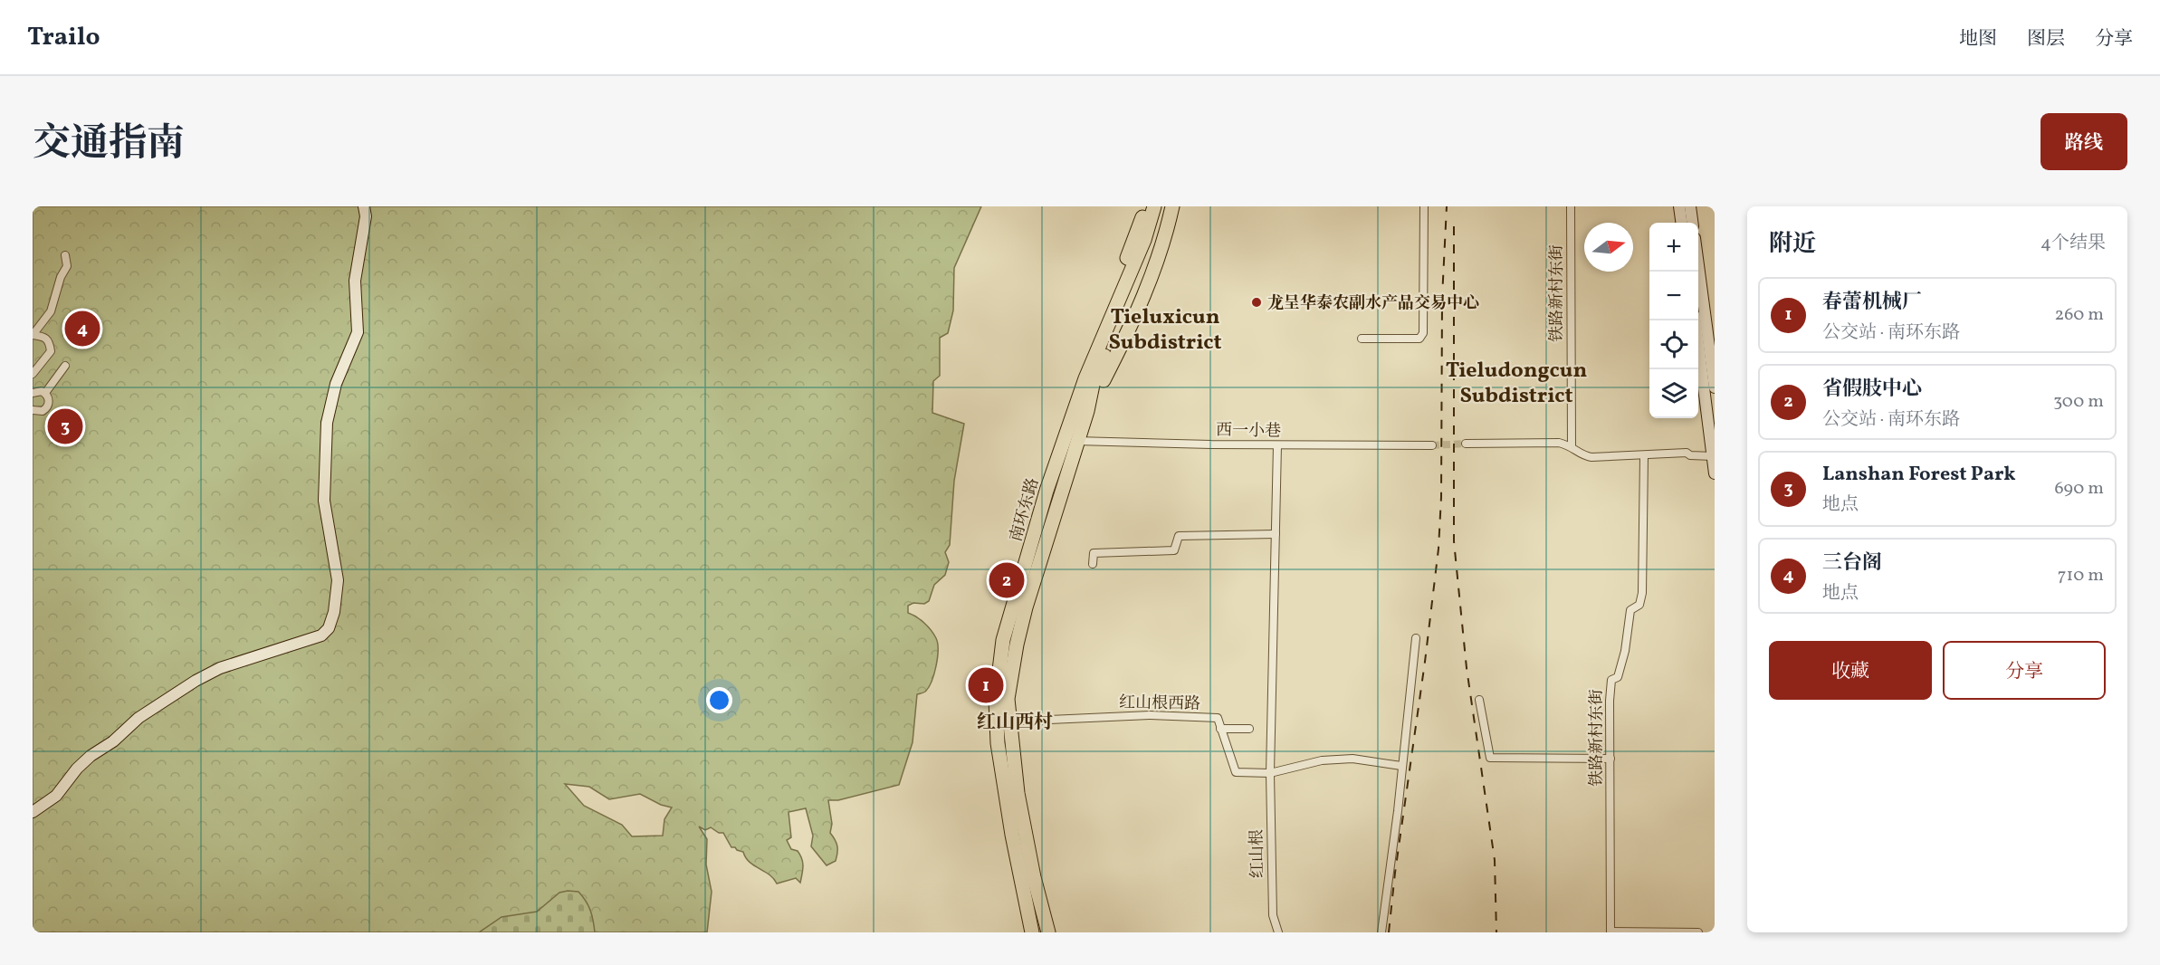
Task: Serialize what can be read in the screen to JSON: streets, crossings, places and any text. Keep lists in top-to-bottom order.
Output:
{
  "streets": {
    "highway": ["南环东路"],
    "street": [
      "铁路新村东街",
      "西一小巷",
      "红山根西路",
      "红山根"
    ]
  },
  "crossings": [
    ["西一小巷", "南环东路"],
    ["西一小巷", "红山根"],
    ["南环东路", "红山根西路"]
  ],
  "districts": ["Tieluxicun Subdistrict", "Tieludongcun Subdistrict", "红山西村"],
  "places": ["龙呈华泰农副水产品交易中心"],
  "north": "right",
  "page": {
    "header": "Trailo",
    "nav": ["地图", "图层", "分享"],
    "title": "交通指南",
    "buttons": [
      "路线",
      ["收藏", "分享"]
    ],
    "heading": ["附近", "4个结果"],
    "map_buttons": ["+", "−"],
    "list": [
      {
        "mark": "1",
        "name": "春蕾机械厂",
        "note": "公交站 · 南环东路",
        "value": "260 m"
      },
      {
        "mark": "2",
        "name": "省假肢中心",
        "note": "公交站 · 南环东路",
        "value": "300 m"
      },
      {
        "mark": "3",
        "name": "Lanshan Forest Park",
        "note": "地点",
        "value": "690 m"
      },
      {
        "mark": "4",
        "name": "三台阁",
        "note": "地点",
        "value": "710 m"
      }
    ],
    "pins": [
      "4",
      "3",
      "2",
      "1"
    ]
  }
}
